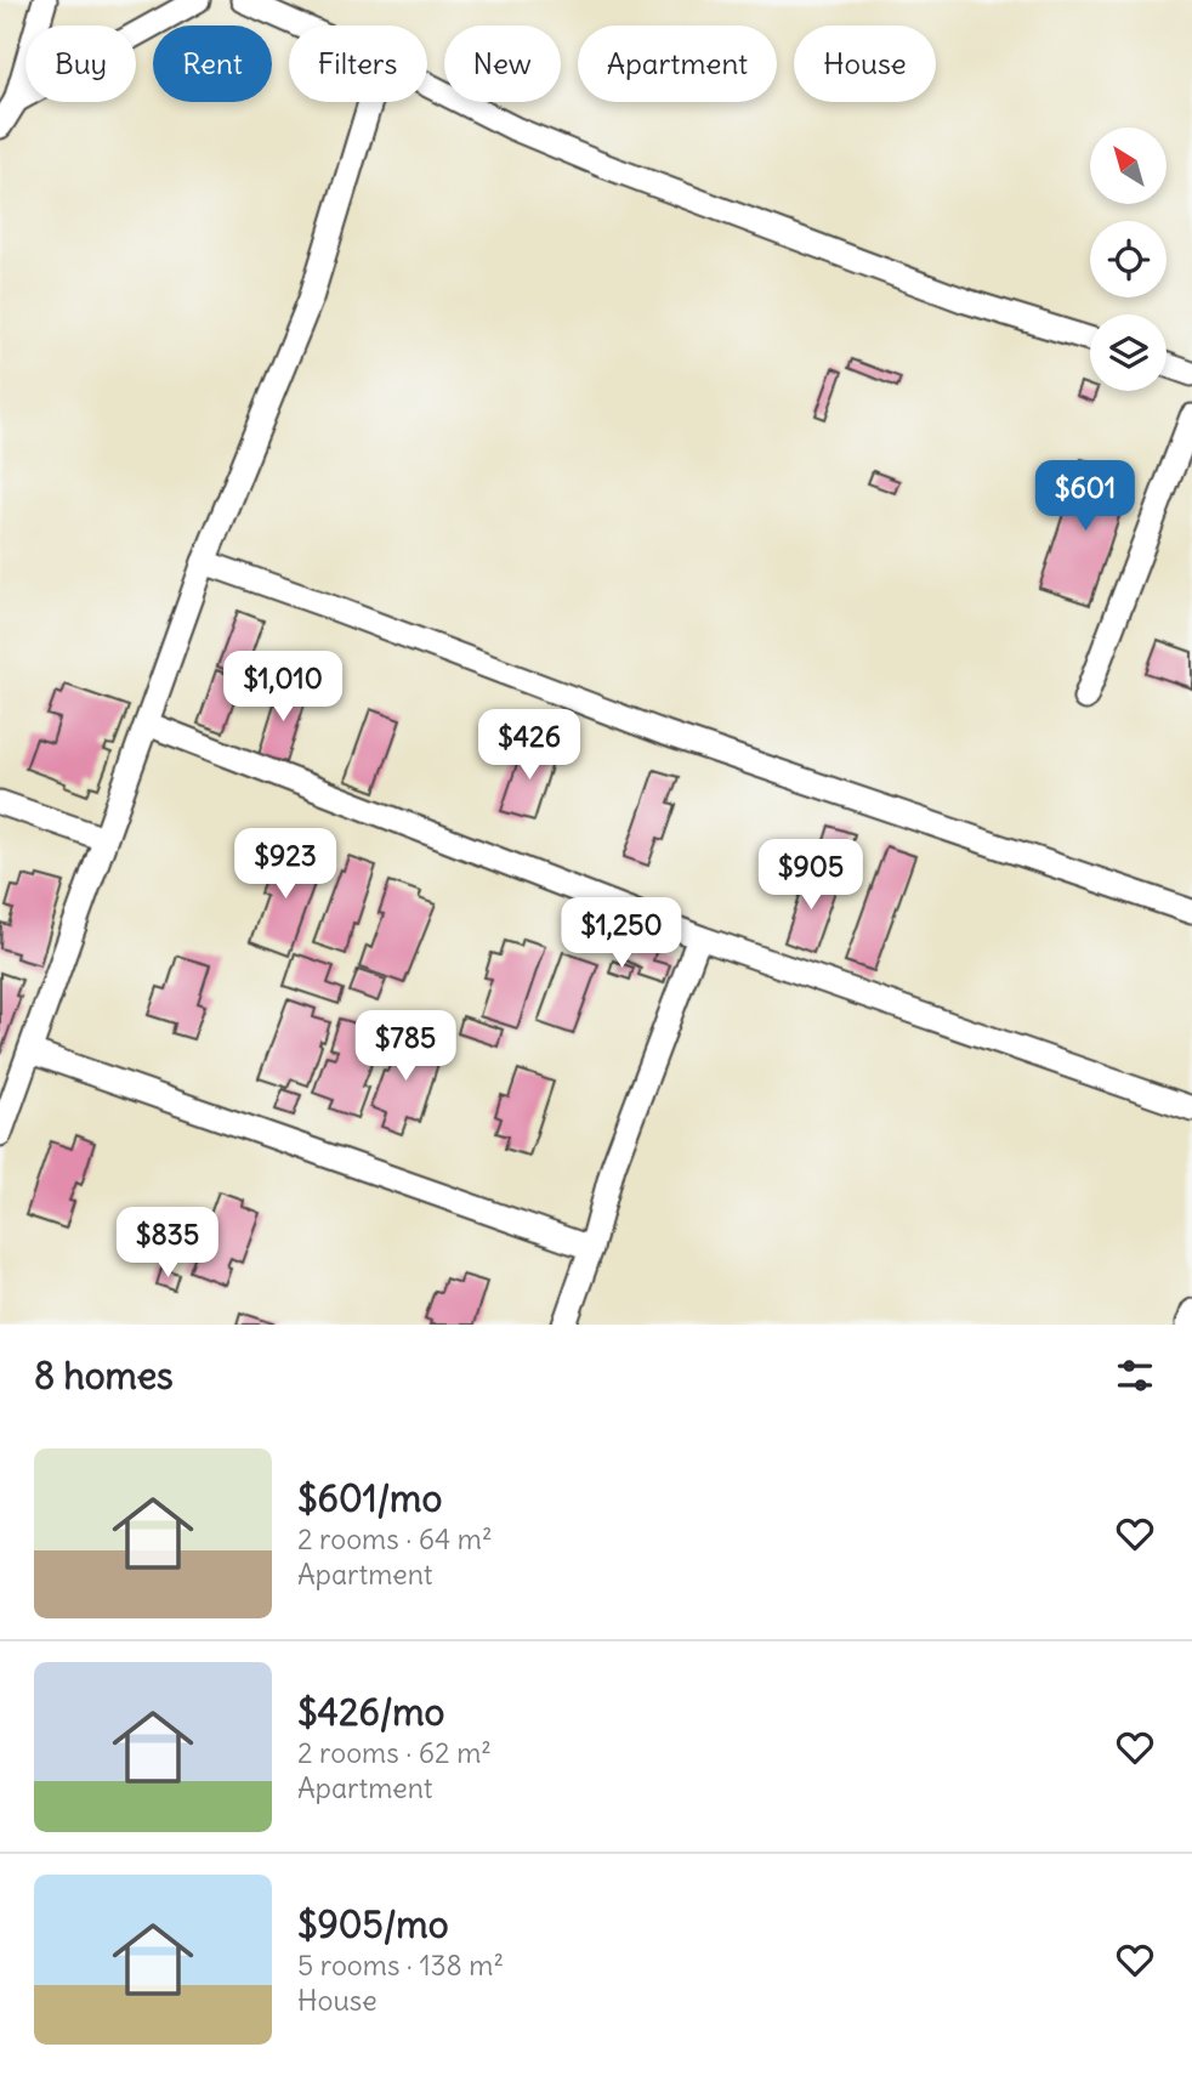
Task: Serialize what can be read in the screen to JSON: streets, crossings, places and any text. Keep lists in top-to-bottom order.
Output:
{
  "north": "top left",
  "page": {
    "chip": [
      "Buy",
      "Rent",
      "Filters",
      "New",
      "Apartment",
      "House"
    ],
    "price": [
      "$601",
      "$1,010",
      "$426",
      "$923",
      "$905",
      "$1,250",
      "$785",
      "$835"
    ],
    "heading": "8 homes",
    "list": [
      {
        "name": "$601/mo",
        "note": "2 rooms · 64 m² · Apartment"
      },
      {
        "name": "$426/mo",
        "note": "2 rooms · 62 m² · Apartment"
      },
      {
        "name": "$905/mo",
        "note": "5 rooms · 138 m² · House"
      }
    ]
  }
}
